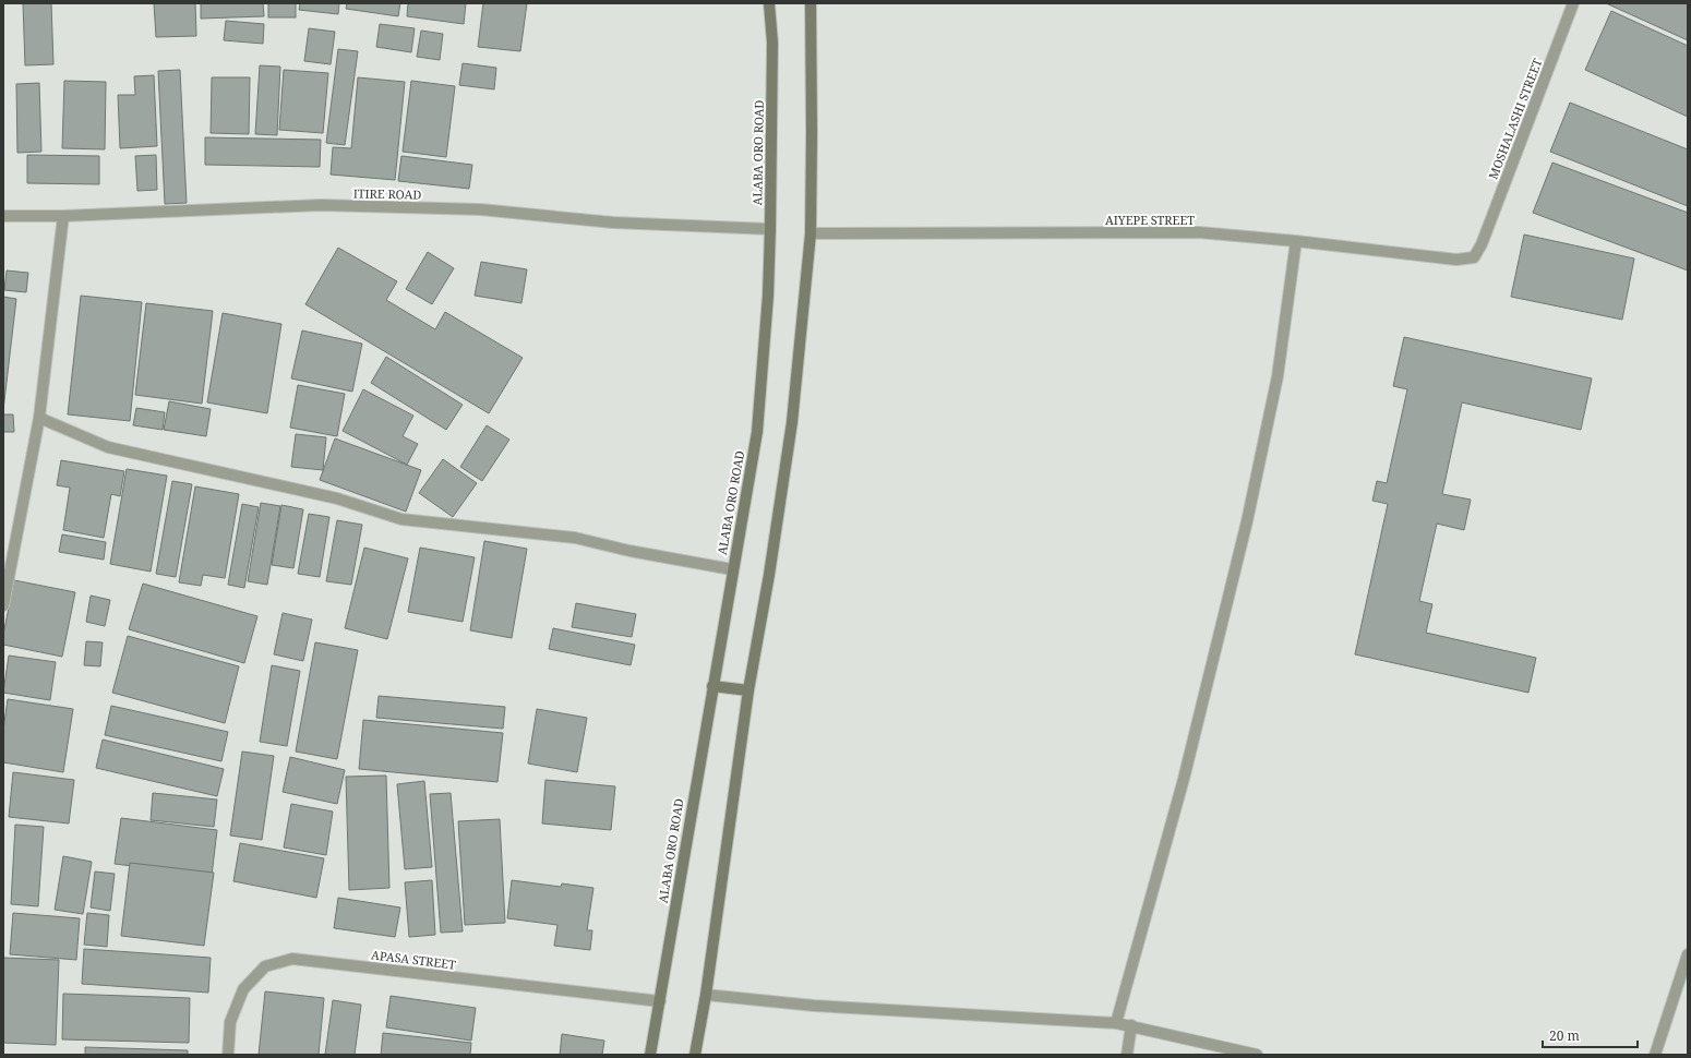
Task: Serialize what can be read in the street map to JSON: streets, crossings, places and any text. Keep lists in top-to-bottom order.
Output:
{
  "streets": {
    "main road": ["ALABA ORO ROAD"],
    "street": [
      "MOSHALASHI STREET",
      "ITIRE ROAD",
      "AIYEPE STREET",
      "APASA STREET"
    ]
  },
  "crossings": [
    ["MOSHALASHI STREET", "AIYEPE STREET"],
    ["ALABA ORO ROAD", "ITIRE ROAD"],
    ["ALABA ORO ROAD", "APASA STREET"]
  ],
  "scale_bar": "20 m"
}
